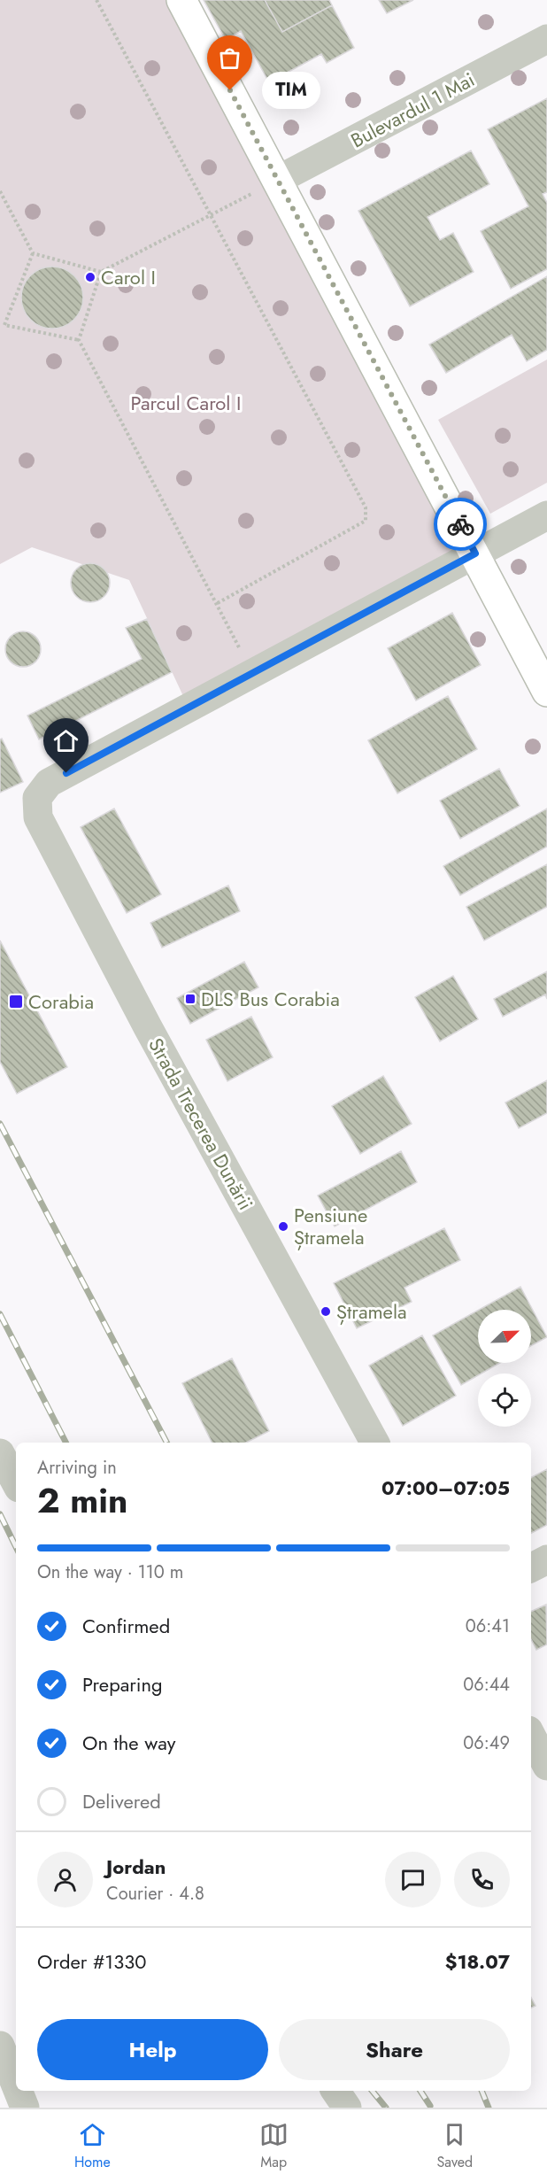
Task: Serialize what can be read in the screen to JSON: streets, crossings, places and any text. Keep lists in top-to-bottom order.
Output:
{
  "streets": {
    "street": ["Bulevardul 1 Mai", "Strada Trecerea Dunării"]
  },
  "parks": ["Parcul Carol I"],
  "places": {
    "other": [
      "TIM",
      "Carol I",
      "Pensiune Ștramela",
      "Ștramela"
    ],
    "transit": ["DLS Bus Corabia", "Corabia"]
  },
  "north": "top right",
  "page": {
    "bubble": "TIM",
    "heading": ["2 min", "Arriving in", "07:00–07:05"],
    "panel": [
      "Jordan",
      "Courier · 4.8",
      "Order #1330",
      "$18.07"
    ],
    "bar": "On the way · 110 m",
    "list": [
      ["Confirmed", "06:41"],
      ["Preparing", "06:44"],
      ["On the way", "06:49"],
      "Delivered"
    ],
    "buttons": ["Help", "Share"],
    "tabs": ["Home", "Map", "Saved"]
  }
}
